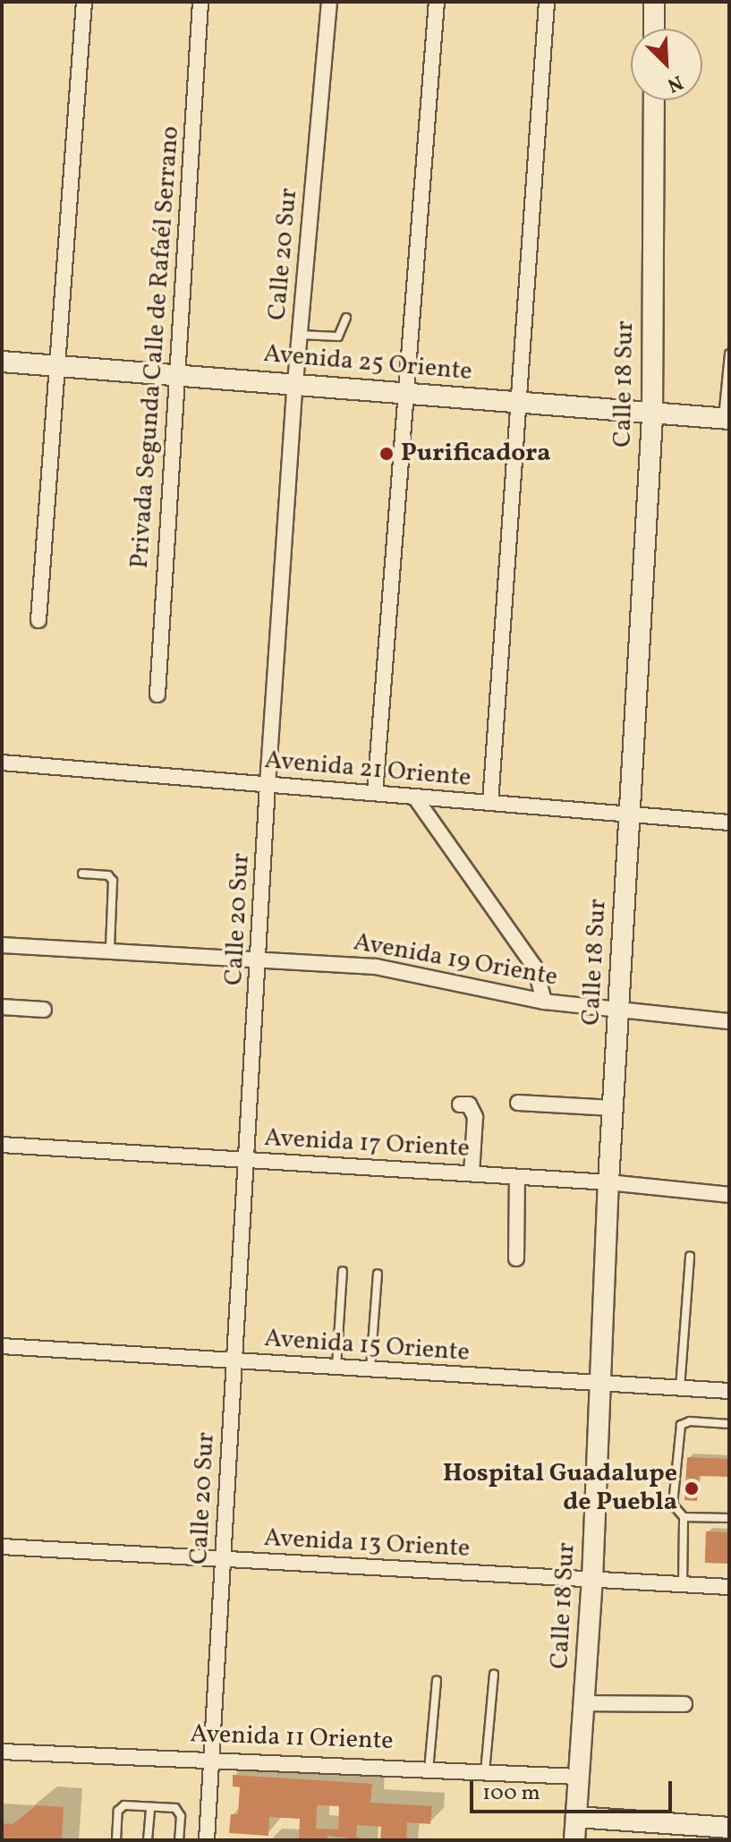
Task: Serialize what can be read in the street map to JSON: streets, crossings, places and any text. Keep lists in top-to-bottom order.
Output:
{
  "streets": {
    "street": [
      "Calle 20 Sur",
      "Privada Segunda Calle de Rafaél Serrano",
      "Avenida 25 Oriente",
      "Calle 18 Sur",
      "Avenida 21 Oriente",
      "Avenida 19 Oriente",
      "Avenida 17 Oriente",
      "Avenida 15 Oriente",
      "Avenida 13 Oriente",
      "Avenida 11 Oriente"
    ]
  },
  "crossings": [
    ["Calle 20 Sur", "Avenida 25 Oriente"],
    ["Calle 20 Sur", "Avenida 21 Oriente"],
    ["Calle 20 Sur", "Avenida 19 Oriente"],
    ["Calle 20 Sur", "Avenida 17 Oriente"],
    ["Calle 20 Sur", "Avenida 15 Oriente"],
    ["Calle 20 Sur", "Avenida 13 Oriente"],
    ["Calle 20 Sur", "Avenida 11 Oriente"],
    ["Privada Segunda Calle de Rafaél Serrano", "Avenida 25 Oriente"],
    ["Avenida 25 Oriente", "Calle 18 Sur"],
    ["Calle 18 Sur", "Avenida 21 Oriente"],
    ["Calle 18 Sur", "Avenida 19 Oriente"],
    ["Calle 18 Sur", "Avenida 17 Oriente"],
    ["Calle 18 Sur", "Avenida 15 Oriente"],
    ["Calle 18 Sur", "Avenida 13 Oriente"],
    ["Calle 18 Sur", "Avenida 11 Oriente"]
  ],
  "places": ["Purificadora", "Hospital Guadalupe de Puebla"],
  "scale_bar": "100 m",
  "north": "bottom right"
}
